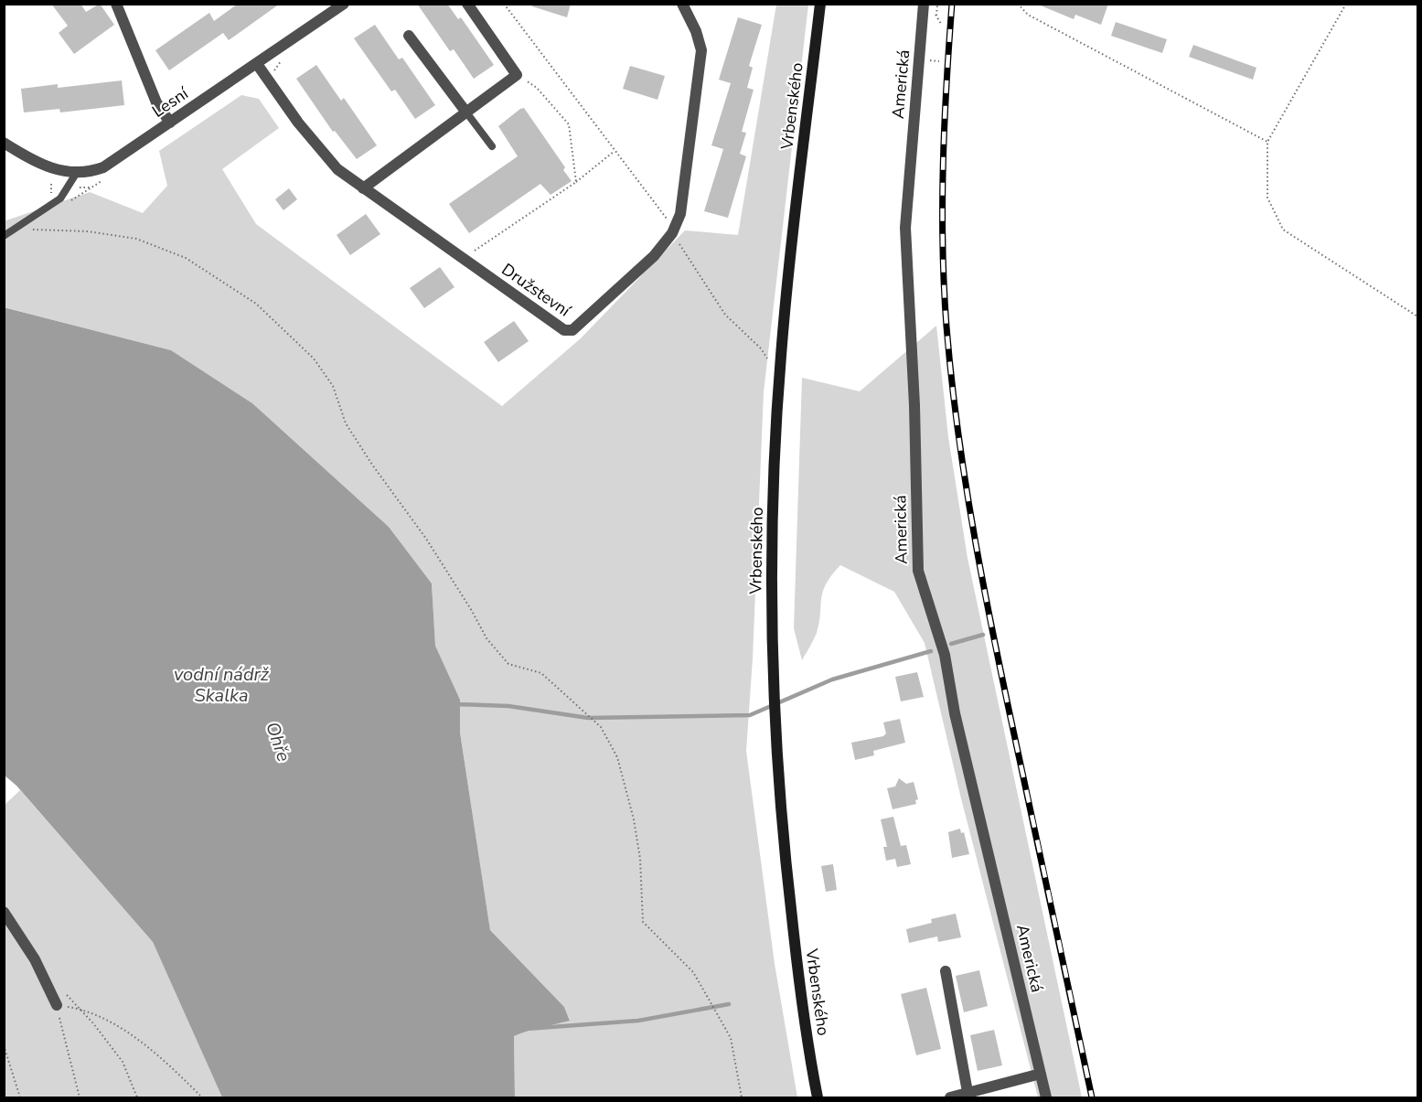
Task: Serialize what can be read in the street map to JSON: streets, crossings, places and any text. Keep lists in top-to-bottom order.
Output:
{
  "streets": {
    "main road": ["Vrbenského"],
    "street": ["Americká", "Lesní", "Družstevní"]
  },
  "crossings": [
    ["Lesní", "Družstevní"]
  ],
  "water": ["vodní nádrž Skalka", "Ohře"]
}
